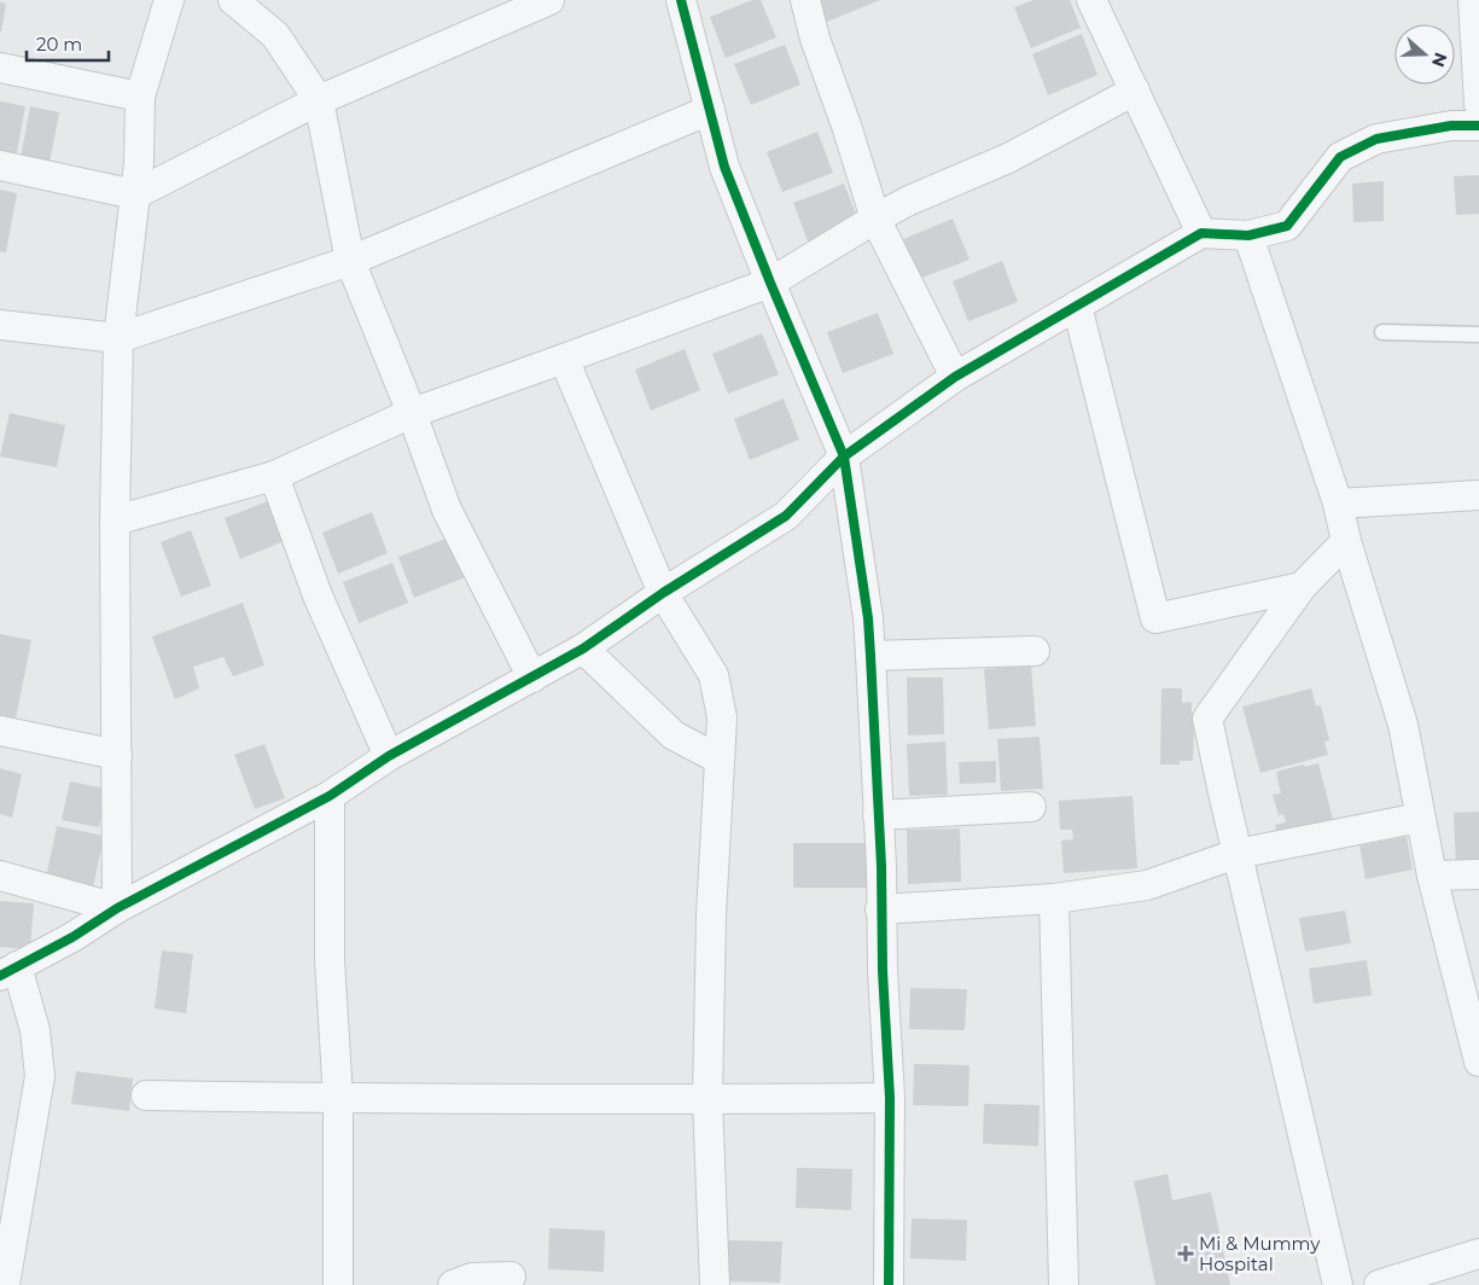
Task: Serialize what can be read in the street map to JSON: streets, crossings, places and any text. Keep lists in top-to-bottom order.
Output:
{
  "places": {
    "health": ["Mi & Mummy Hospital"]
  },
  "scale_bar": "20 m",
  "north": "right"
}
